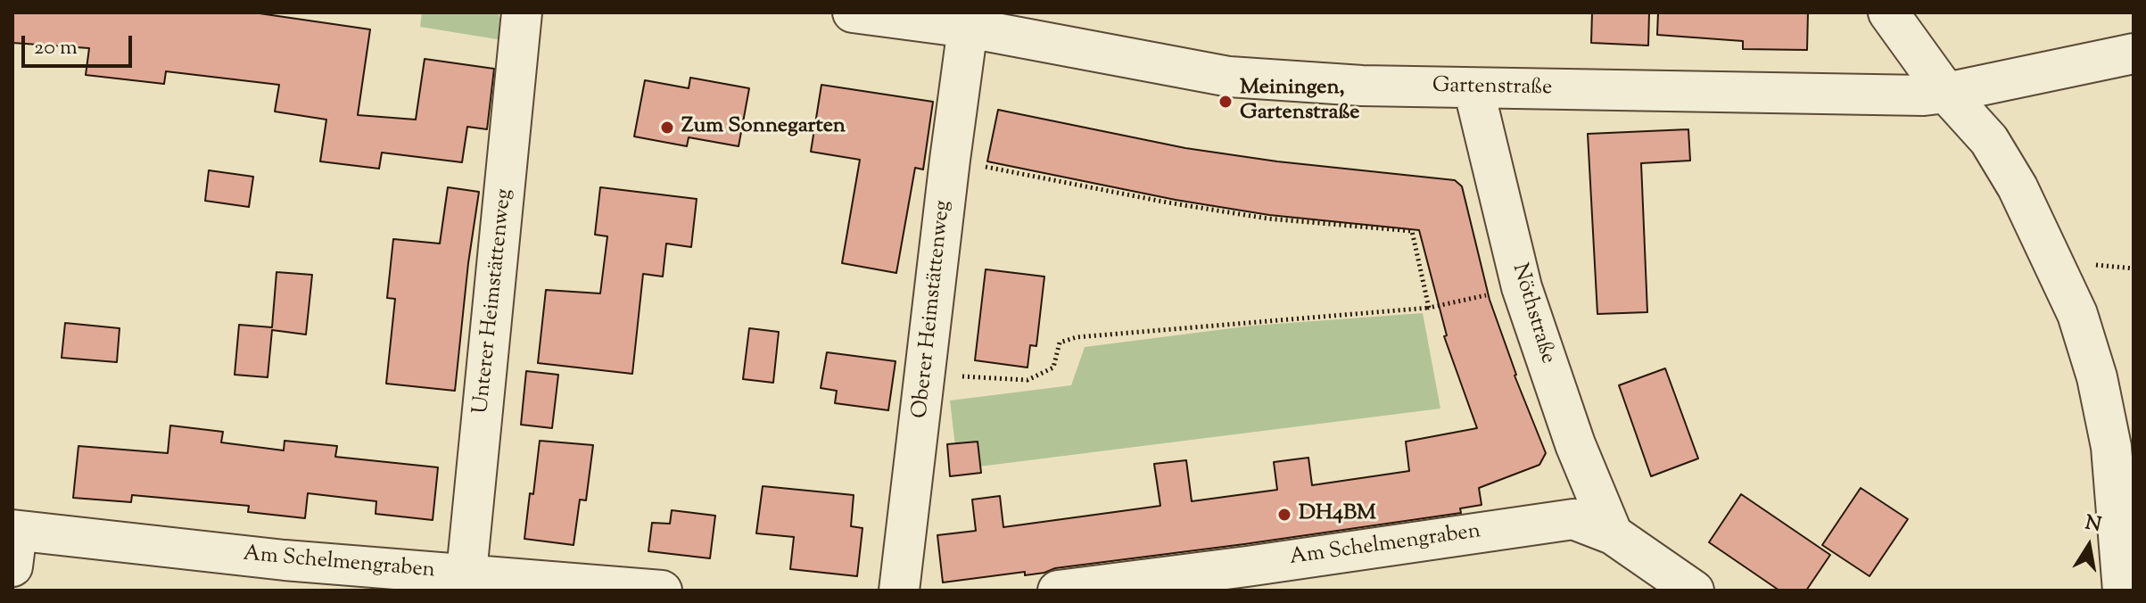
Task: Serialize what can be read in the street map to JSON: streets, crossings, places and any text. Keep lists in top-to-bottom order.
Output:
{
  "streets": {
    "street": [
      "Gartenstraße",
      "Unterer Heimstättenweg",
      "Oberer Heimstättenweg",
      "Nöthstraße",
      "Am Schelmengraben"
    ]
  },
  "crossings": [
    ["Gartenstraße", "Oberer Heimstättenweg"],
    ["Gartenstraße", "Nöthstraße"],
    ["Unterer Heimstättenweg", "Am Schelmengraben"],
    ["Nöthstraße", "Am Schelmengraben"]
  ],
  "places": ["Meiningen, Gartenstraße", "Zum Sonnegarten", "DH4BM"],
  "scale_bar": "20 m",
  "north": "top"
}
